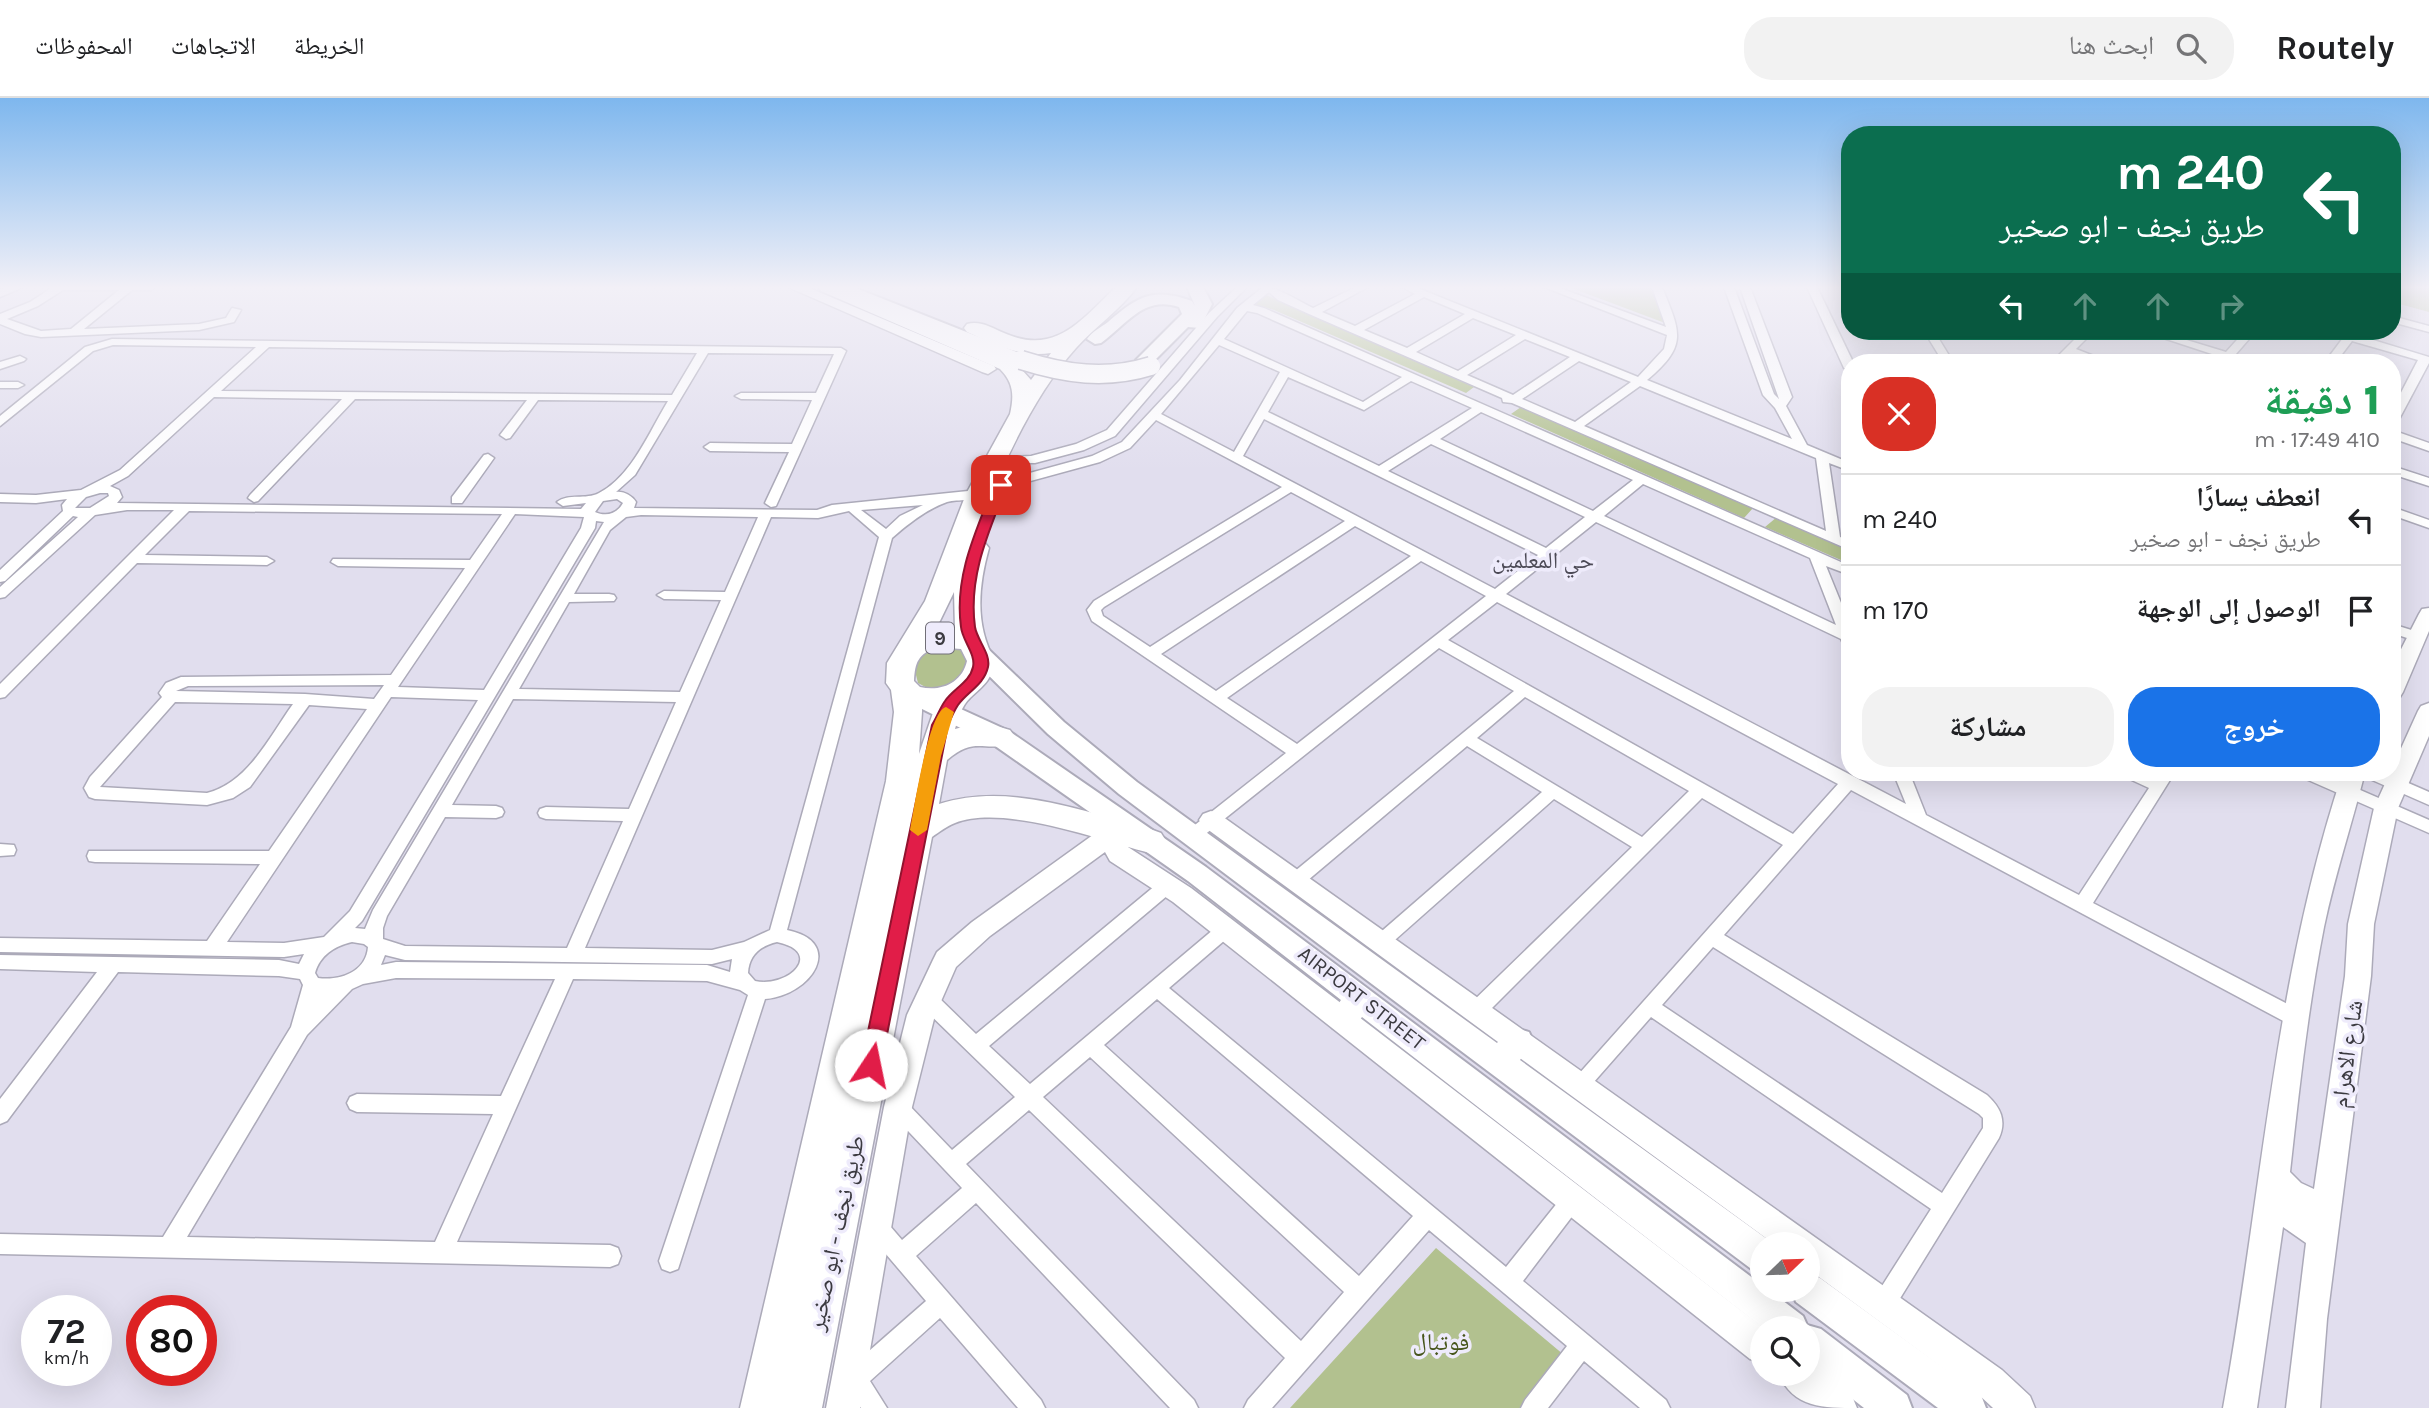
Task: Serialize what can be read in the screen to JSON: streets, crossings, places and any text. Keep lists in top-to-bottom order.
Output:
{
  "streets": {
    "highway": ["9", "طريق نجف - ابو صخير"],
    "main road": ["AIRPORT STREET", "شارع الاهرام"]
  },
  "crossings": [
    ["9", "AIRPORT STREET"],
    ["9", "طريق نجف - ابو صخير"],
    ["AIRPORT STREET", "طريق نجف - ابو صخير"]
  ],
  "districts": ["حي المعلمين"],
  "parks": ["فوتبال"],
  "north": "top right",
  "page": {
    "header": "Routely",
    "search": "ابحث هنا",
    "nav": ["الخريطة", "الاتجاهات", "المحفوظات"],
    "turn": ["240 m", "طريق نجف - ابو صخير"],
    "heading": ["1 دقيقة", "410 m · 17:49"],
    "list": [
      {
        "name": "انعطف يسارًا",
        "note": "طريق نجف - ابو صخير",
        "value": "240 m"
      },
      {
        "name": "الوصول إلى الوجهة",
        "value": "170 m"
      }
    ],
    "buttons": ["خروج", "مشاركة"],
    "speed": "72 km/h",
    "limit": "80"
  }
}
